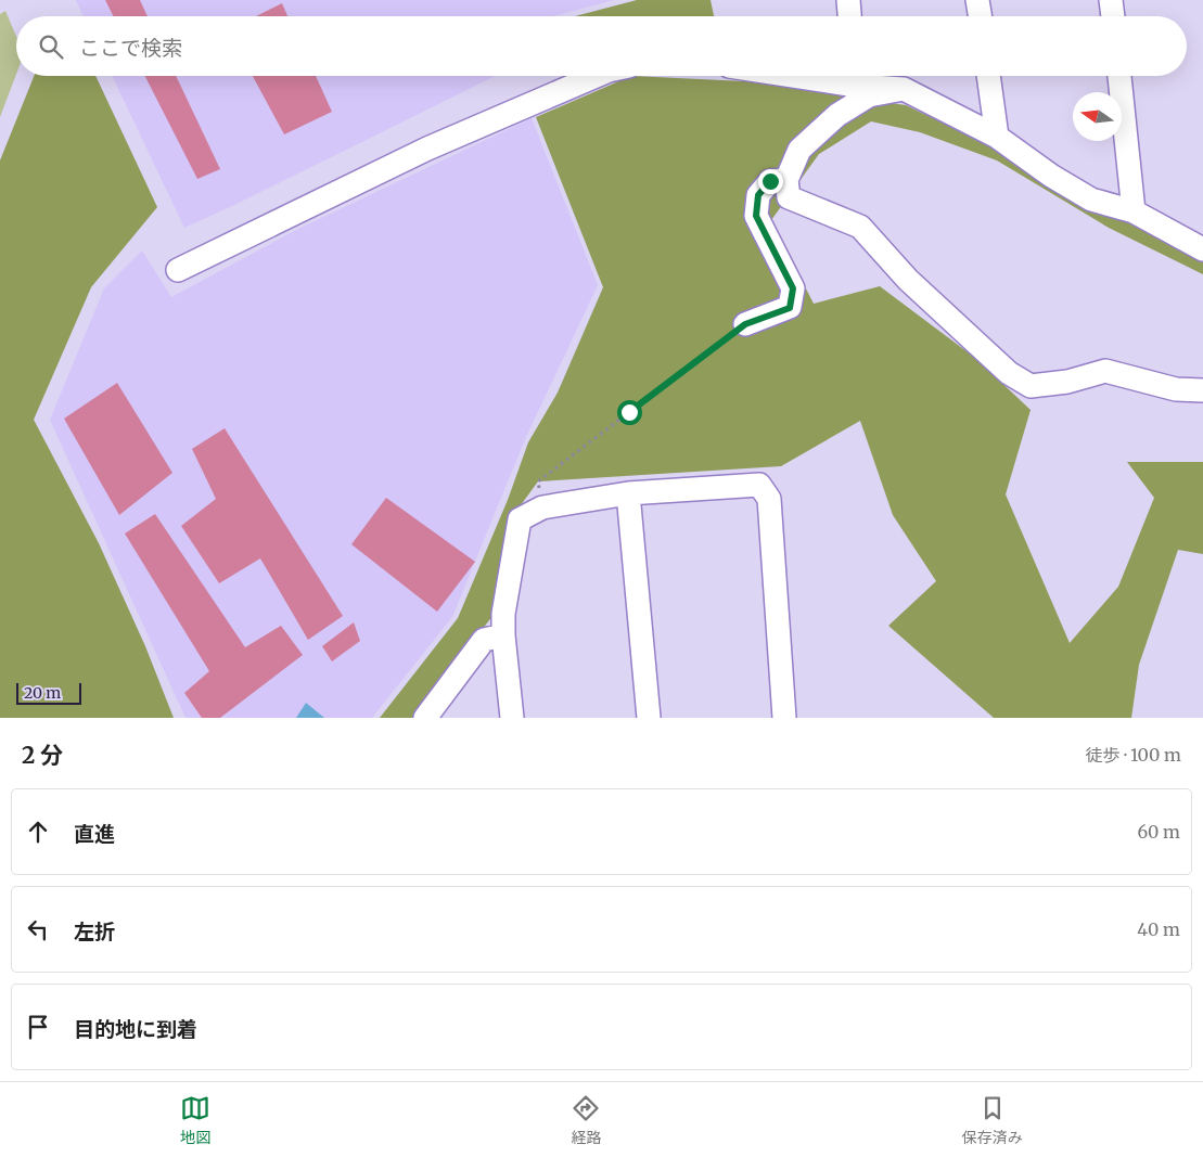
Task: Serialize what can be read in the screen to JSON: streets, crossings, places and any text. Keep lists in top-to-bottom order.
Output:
{
  "scale_bar": "20 m",
  "north": "left",
  "page": {
    "search": "ここで検索",
    "scale": "20 m",
    "heading": ["2 分", "徒歩 · 100 m"],
    "list": [
      ["直進", "60 m"],
      ["左折", "40 m"],
      "目的地に到着"
    ],
    "nav": ["地図", "経路", "保存済み"]
  }
}
